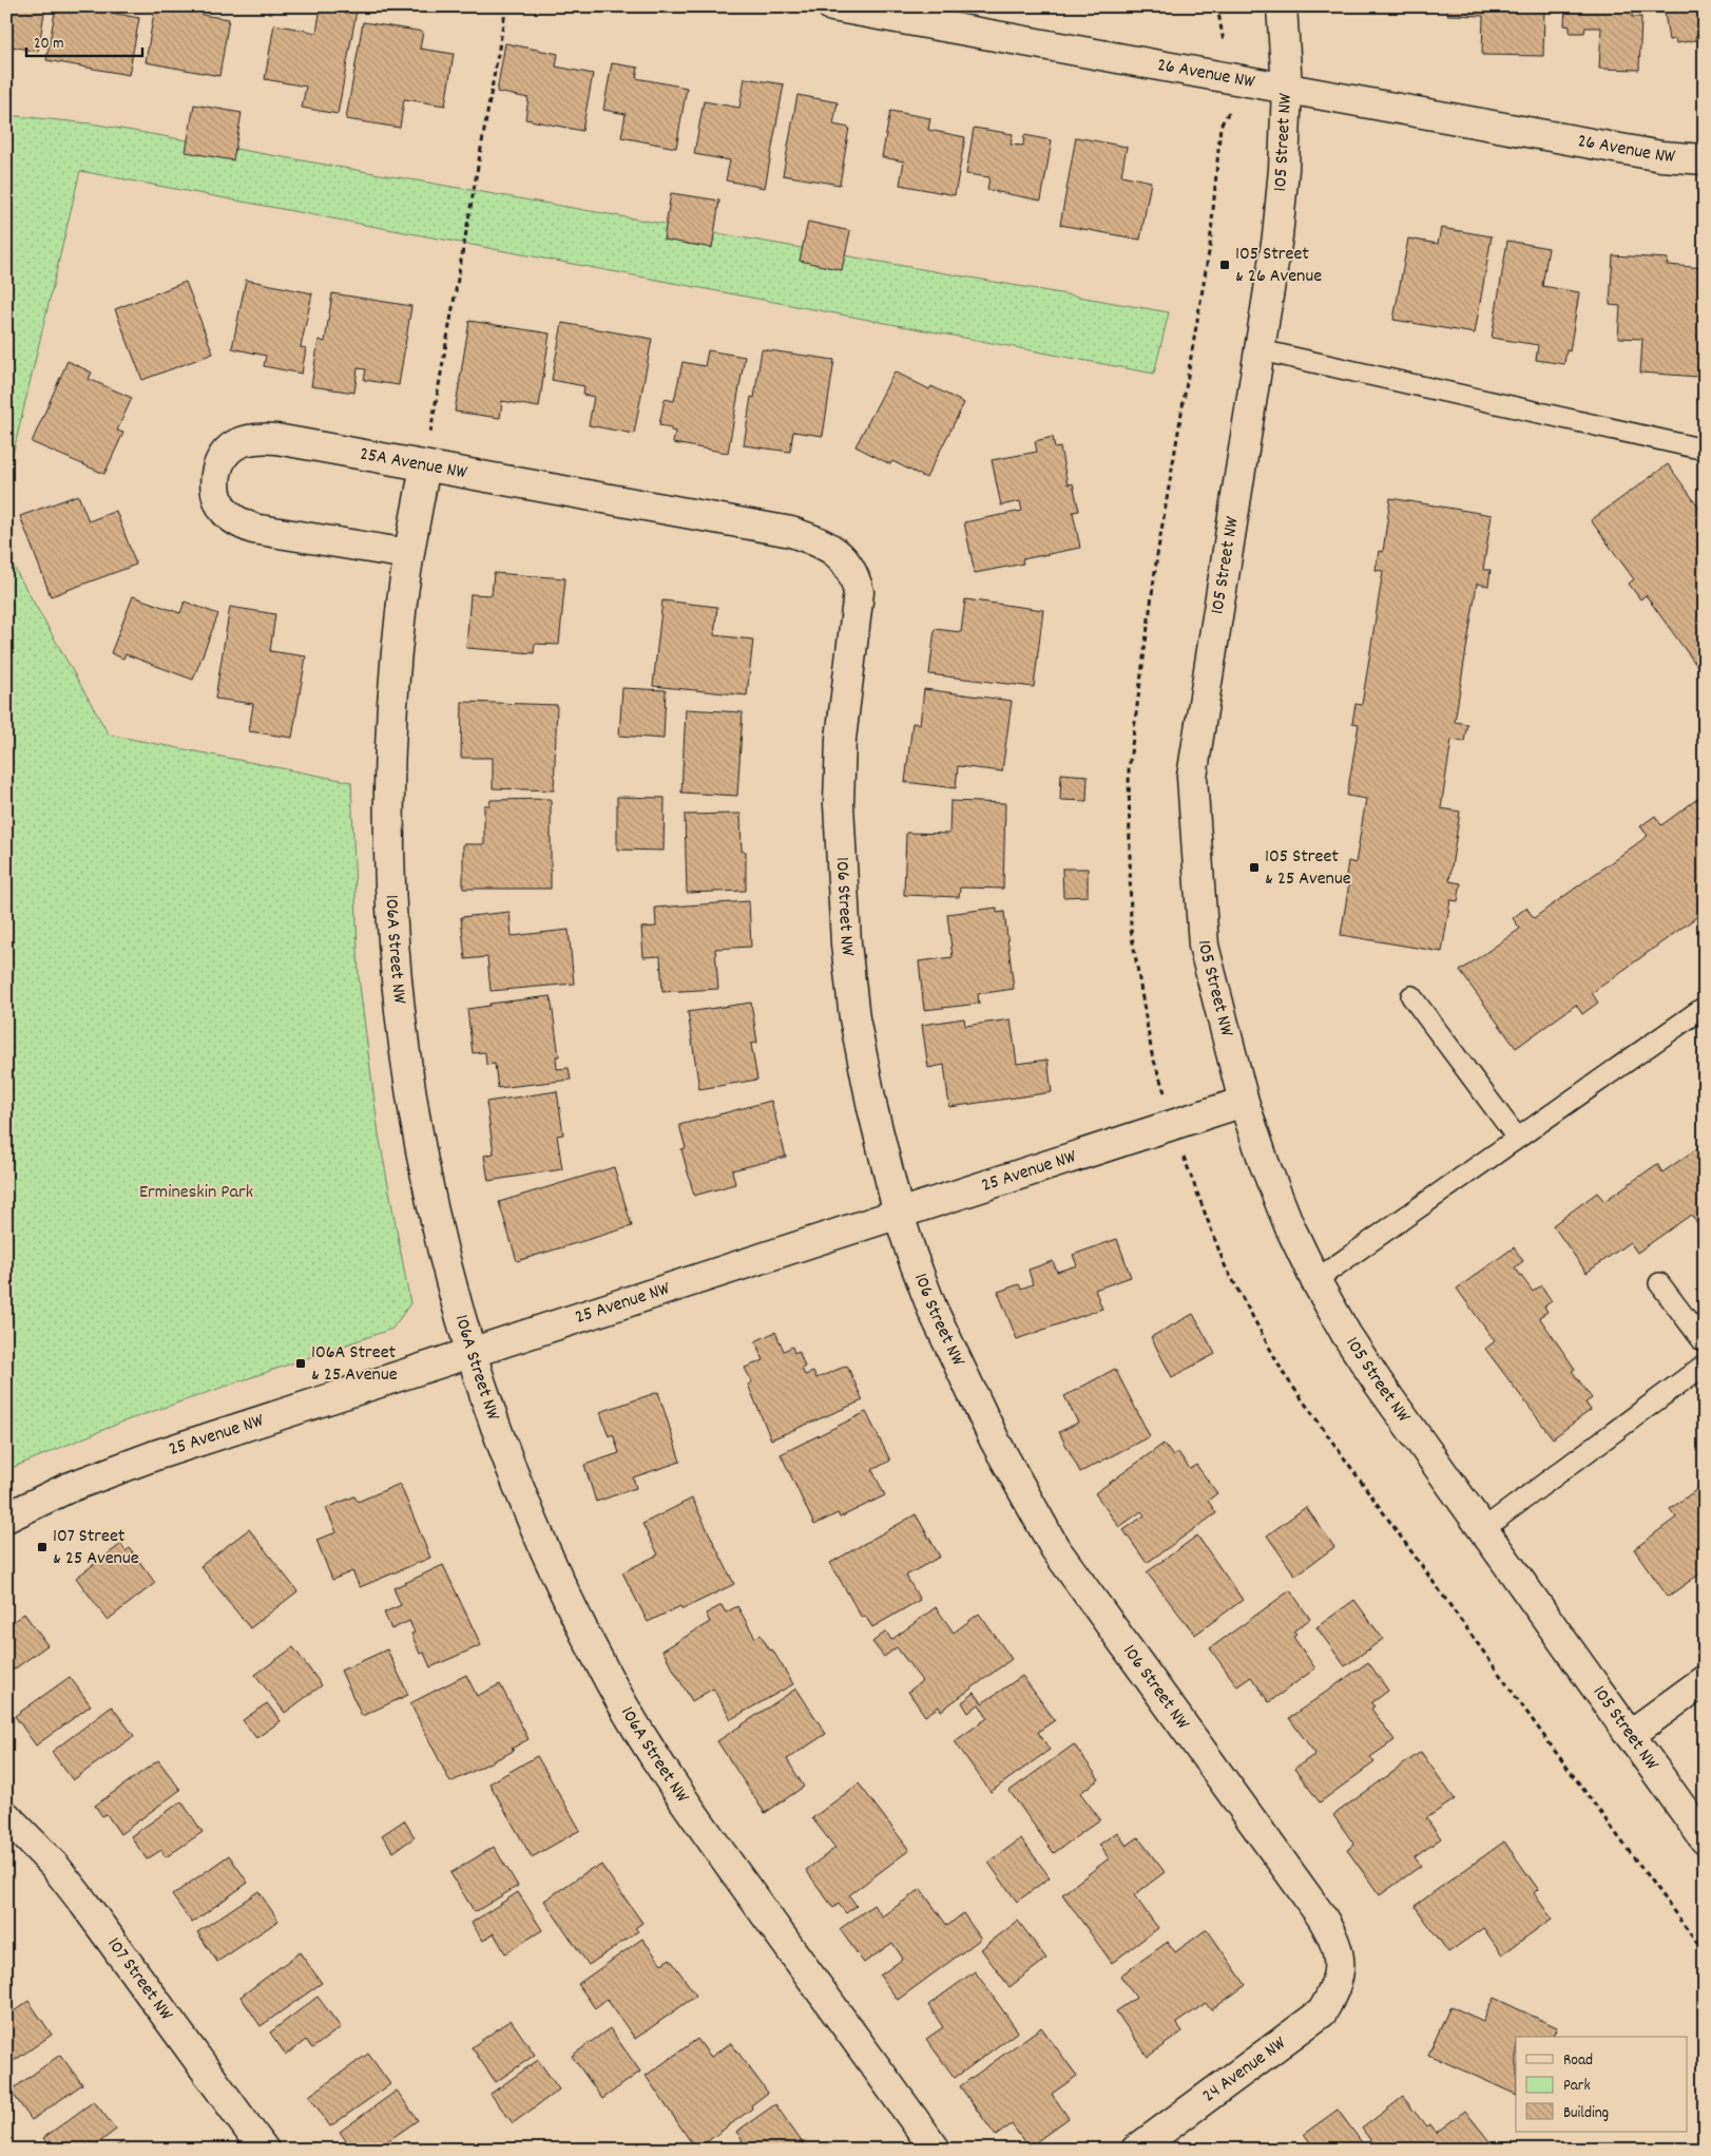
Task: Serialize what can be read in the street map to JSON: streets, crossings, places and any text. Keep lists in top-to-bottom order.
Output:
{
  "streets": {
    "street": [
      "26 Avenue NW",
      "105 Street NW",
      "25A Avenue NW",
      "106 Street NW",
      "106A Street NW",
      "25 Avenue NW",
      "107 Street NW",
      "24 Avenue NW"
    ]
  },
  "crossings": [
    ["26 Avenue NW", "105 Street NW"],
    ["105 Street NW", "25 Avenue NW"],
    ["25A Avenue NW", "106 Street NW"],
    ["25A Avenue NW", "106A Street NW"],
    ["106 Street NW", "25 Avenue NW"],
    ["106 Street NW", "24 Avenue NW"],
    ["106A Street NW", "25 Avenue NW"]
  ],
  "parks": ["Ermineskin Park"],
  "places": {
    "transit": [
      "105 Street & 26 Avenue",
      "105 Street & 25 Avenue",
      "106A Street & 25 Avenue",
      "107 Street & 25 Avenue"
    ]
  },
  "legend": ["Road", "Park", "Building"],
  "scale_bar": "20 m"
}
